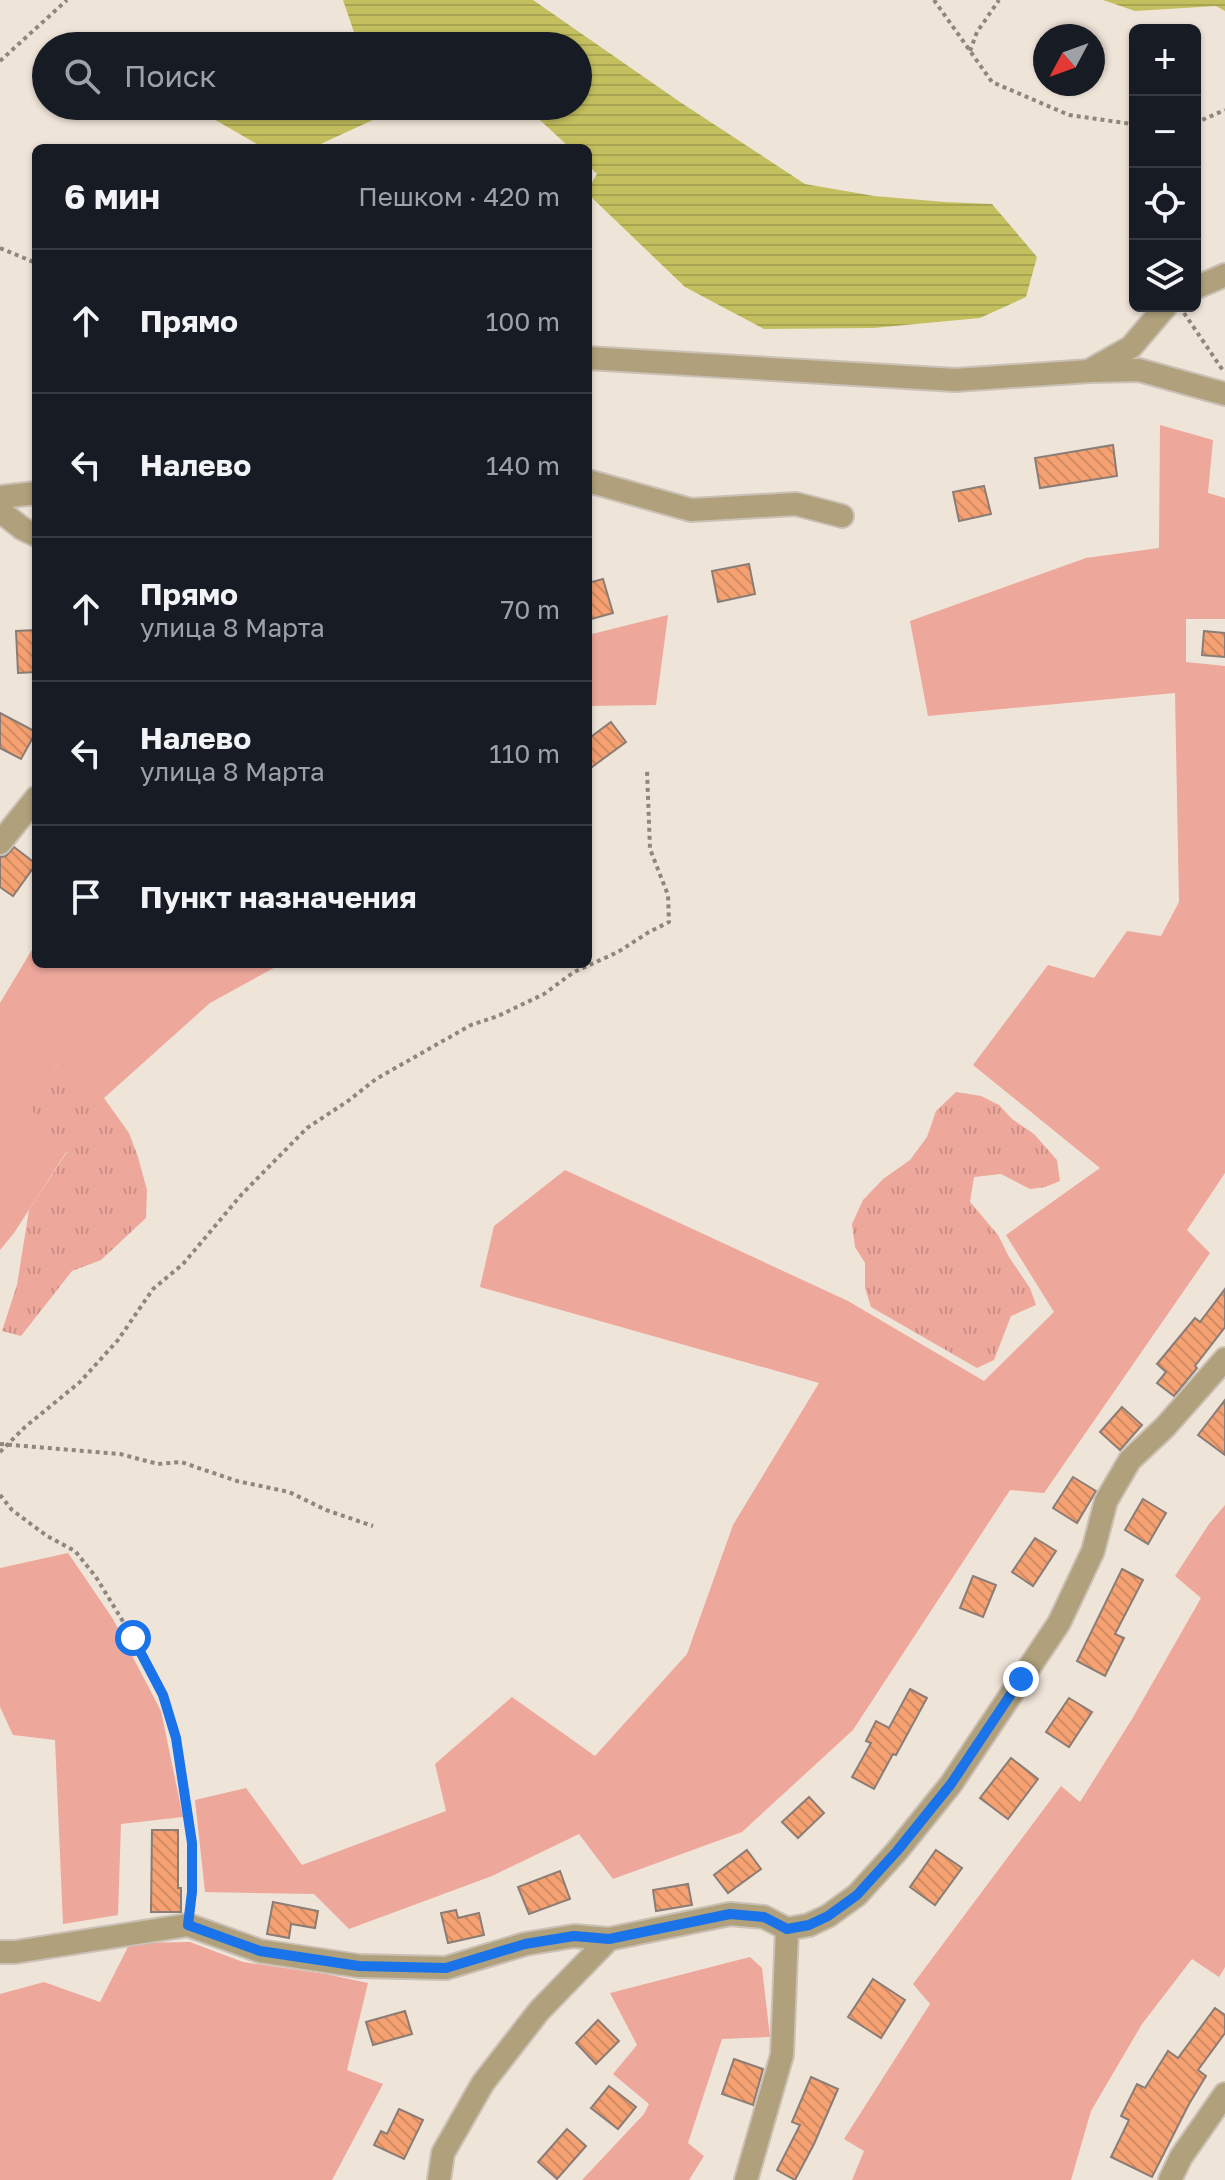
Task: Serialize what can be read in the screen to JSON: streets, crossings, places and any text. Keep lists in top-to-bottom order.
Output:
{
  "north": "bottom left",
  "page": {
    "map_buttons": ["+", "−"],
    "search": "Поиск",
    "heading": ["6 мин", "Пешком · 420 m"],
    "list": [
      ["Прямо", "100 m"],
      ["Налево", "140 m"],
      ["Прямо", "улица 8 Марта", "70 m"],
      ["Налево", "улица 8 Марта", "110 m"],
      "Пункт назначения"
    ]
  }
}
